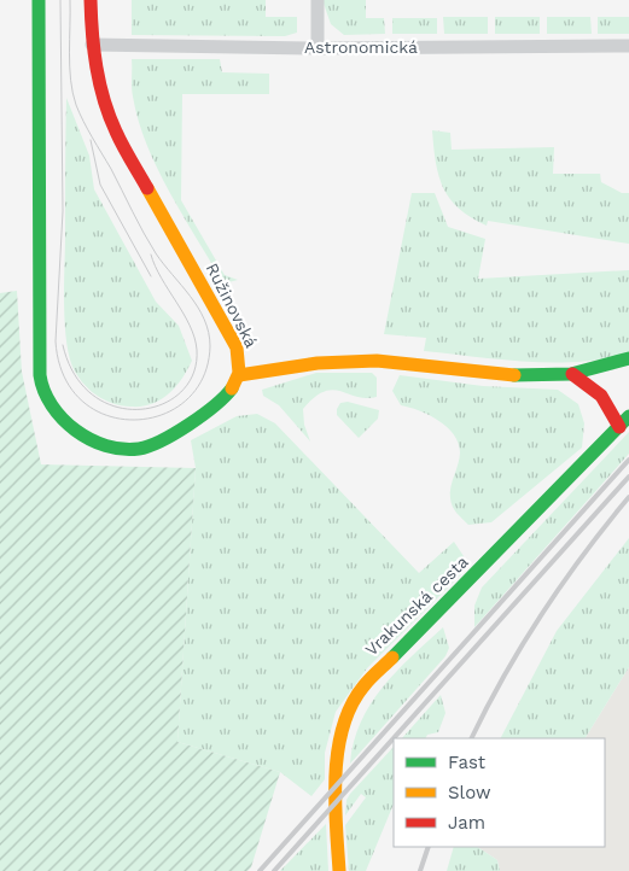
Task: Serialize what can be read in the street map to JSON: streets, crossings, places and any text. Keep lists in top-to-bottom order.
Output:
{
  "streets": {
    "street": ["Astronomická", "Ružinovská", "Vrakunská cesta"]
  },
  "crossings": [
    ["Astronomická", "Ružinovská"]
  ],
  "legend": ["Fast", "Slow", "Jam"]
}
